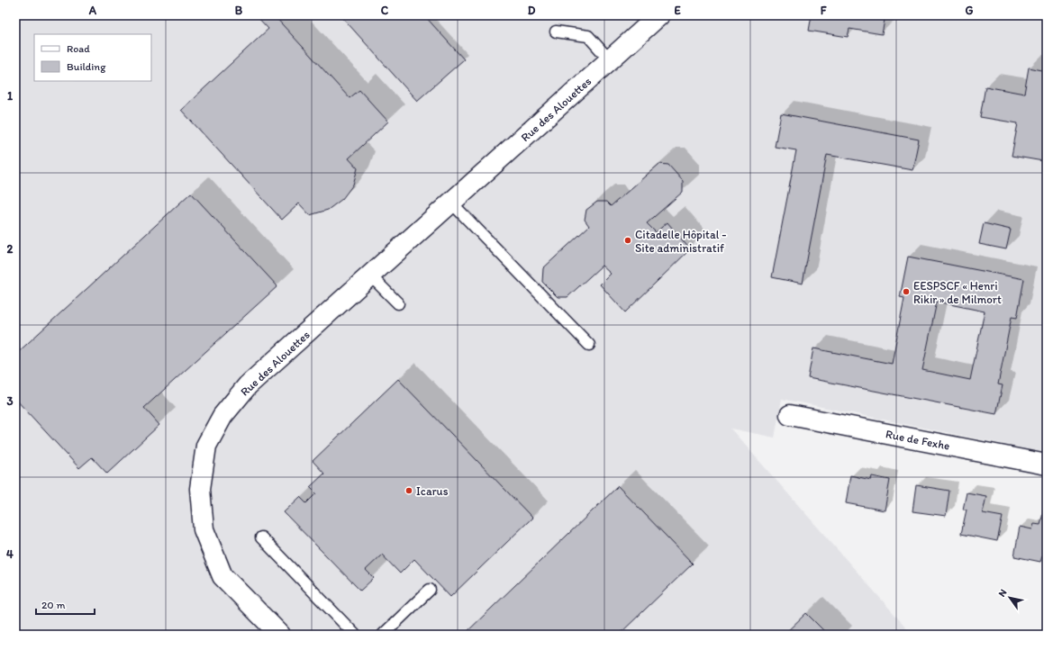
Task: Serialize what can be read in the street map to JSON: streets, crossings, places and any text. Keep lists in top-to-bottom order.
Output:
{
  "streets": {
    "street": ["Rue des Alouettes", "Rue de Fexhe"]
  },
  "places": ["Citadelle Hôpital - Site administratif", "EESPSCF « Henri Rikir » de Milmort", "Icarus"],
  "legend": ["Road", "Building"],
  "scale_bar": "20 m",
  "north": "top left",
  "grid": {
    "columns": [
      "A",
      "B",
      "C",
      "D",
      "E",
      "F",
      "G"
    ],
    "rows": [
      "1",
      "2",
      "3",
      "4"
    ]
  }
}
